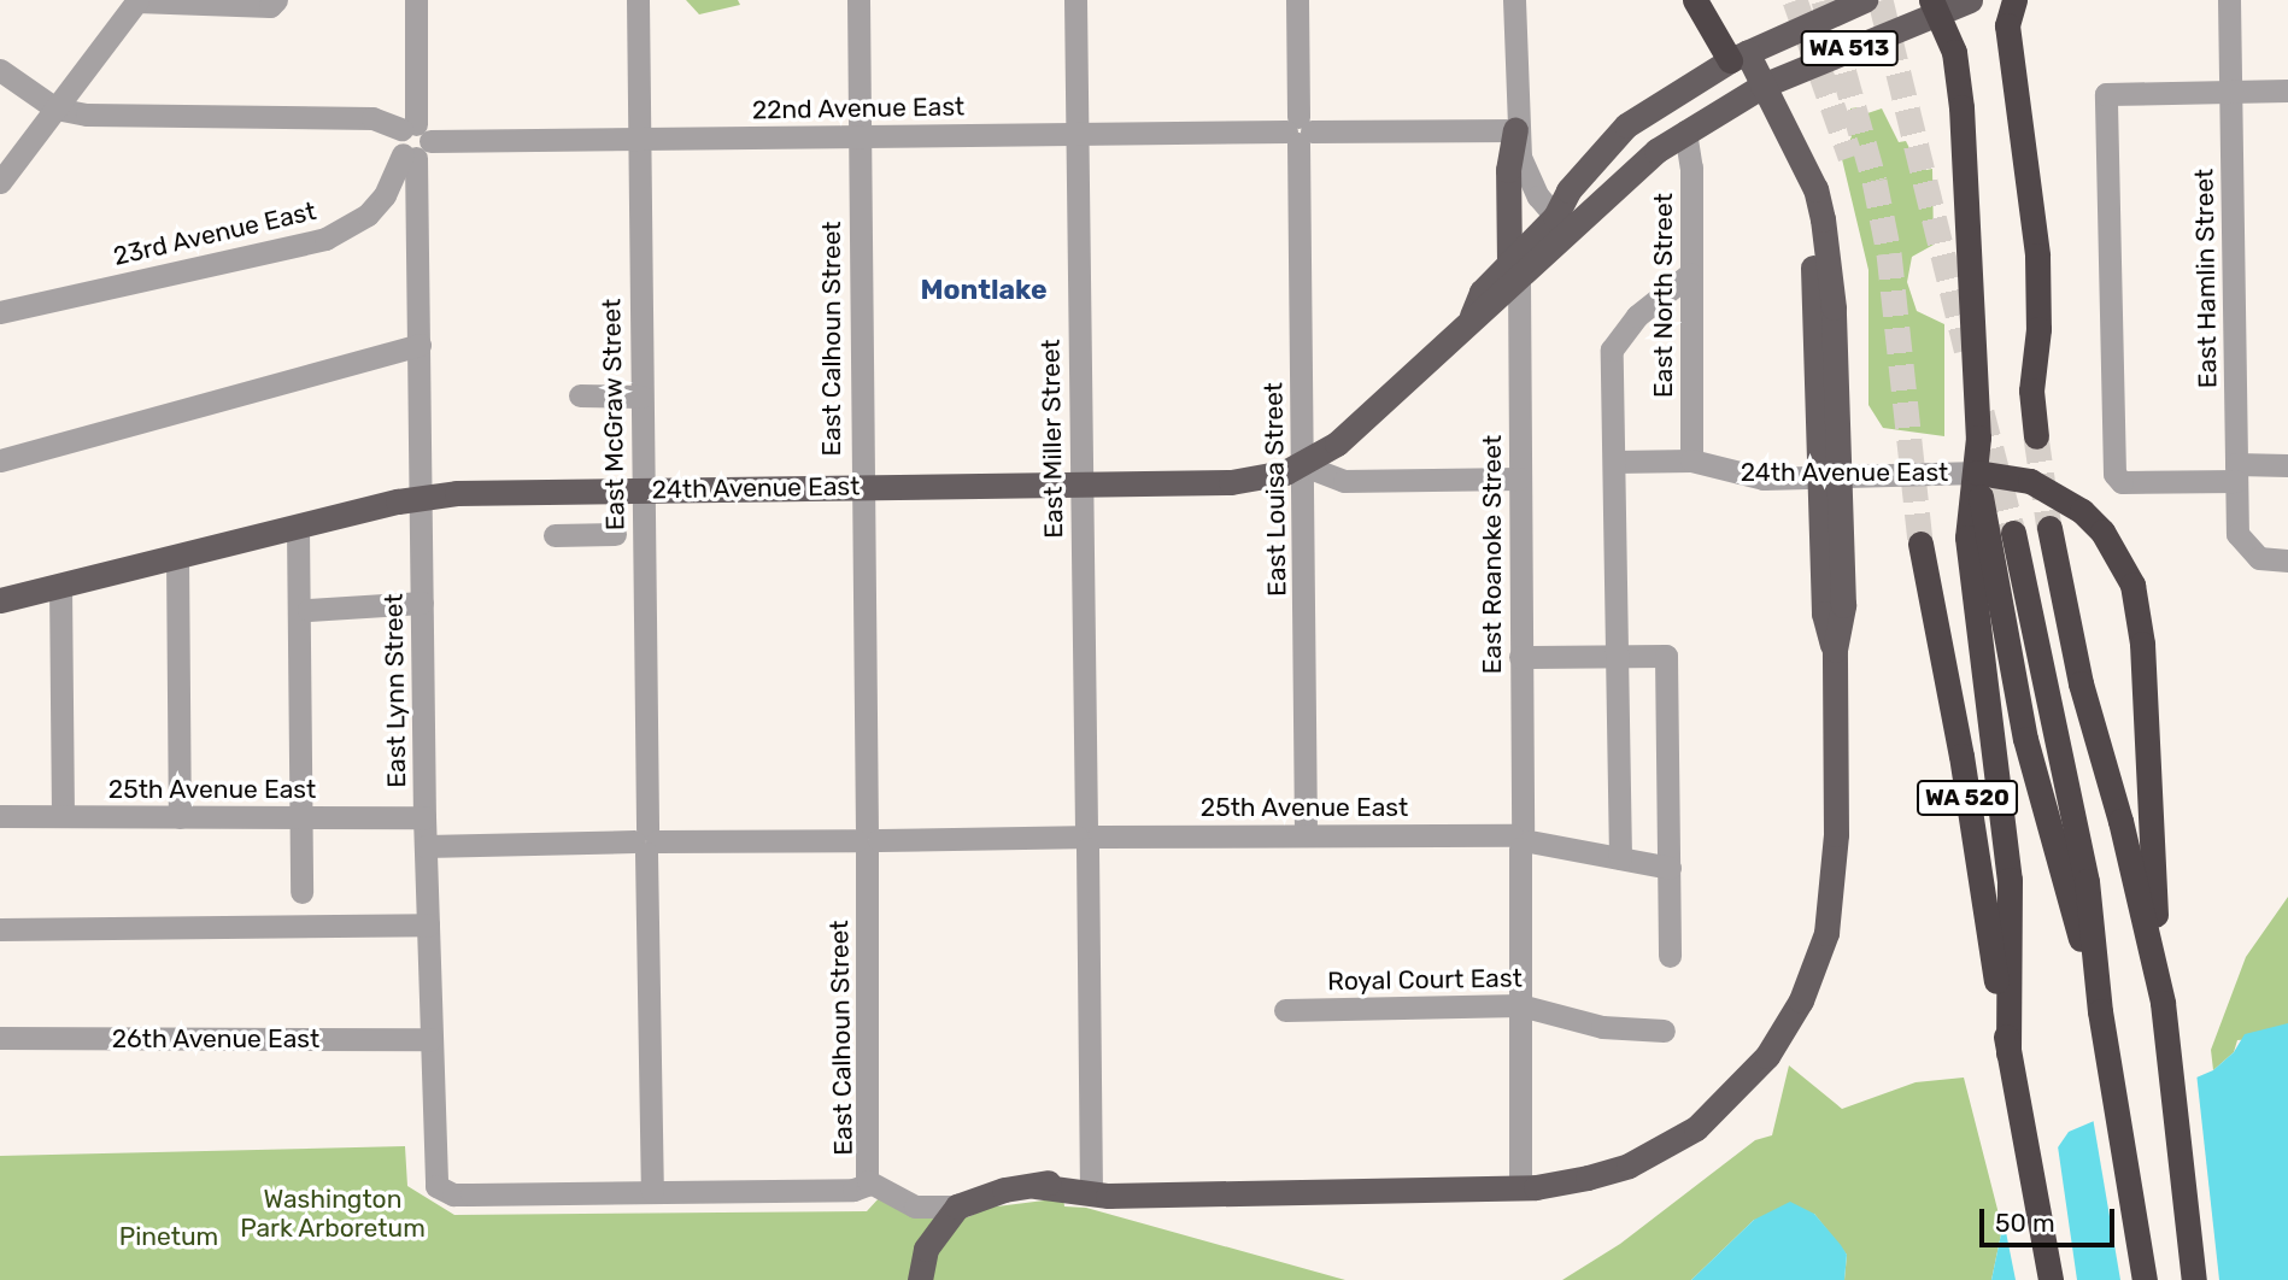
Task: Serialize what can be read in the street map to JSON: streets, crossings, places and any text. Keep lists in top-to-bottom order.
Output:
{
  "streets": {
    "highway": ["WA 520"],
    "main road": ["WA 513", "24th Avenue East"],
    "street": [
      "22nd Avenue East",
      "23rd Avenue East",
      "East Hamlin Street",
      "East North Street",
      "East Calhoun Street",
      "East McGraw Street",
      "East Miller Street",
      "East Louisa Street",
      "East Roanoke Street",
      "East Lynn Street",
      "25th Avenue East",
      "Royal Court East",
      "26th Avenue East"
    ]
  },
  "crossings": [
    ["WA 513", "24th Avenue East"],
    ["22nd Avenue East", "23rd Avenue East"],
    ["22nd Avenue East", "East Calhoun Street"],
    ["22nd Avenue East", "East McGraw Street"],
    ["22nd Avenue East", "East Miller Street"],
    ["22nd Avenue East", "East Louisa Street"],
    ["22nd Avenue East", "East Lynn Street"],
    ["23rd Avenue East", "East Lynn Street"],
    ["East North Street", "24th Avenue East"],
    ["East Calhoun Street", "24th Avenue East"],
    ["East Calhoun Street", "25th Avenue East"],
    ["East McGraw Street", "24th Avenue East"],
    ["East McGraw Street", "East Lynn Street"],
    ["East McGraw Street", "25th Avenue East"],
    ["East Miller Street", "24th Avenue East"],
    ["East Miller Street", "25th Avenue East"],
    ["24th Avenue East", "East Louisa Street"],
    ["24th Avenue East", "East Roanoke Street"],
    ["24th Avenue East", "East Lynn Street"],
    ["East Louisa Street", "25th Avenue East"],
    ["East Roanoke Street", "25th Avenue East"],
    ["East Roanoke Street", "Royal Court East"],
    ["East Lynn Street", "25th Avenue East"],
    ["East Lynn Street", "26th Avenue East"]
  ],
  "districts": ["Montlake"],
  "parks": ["Washington Park Arboretum", "Pinetum"],
  "scale_bar": "50 m"
}
